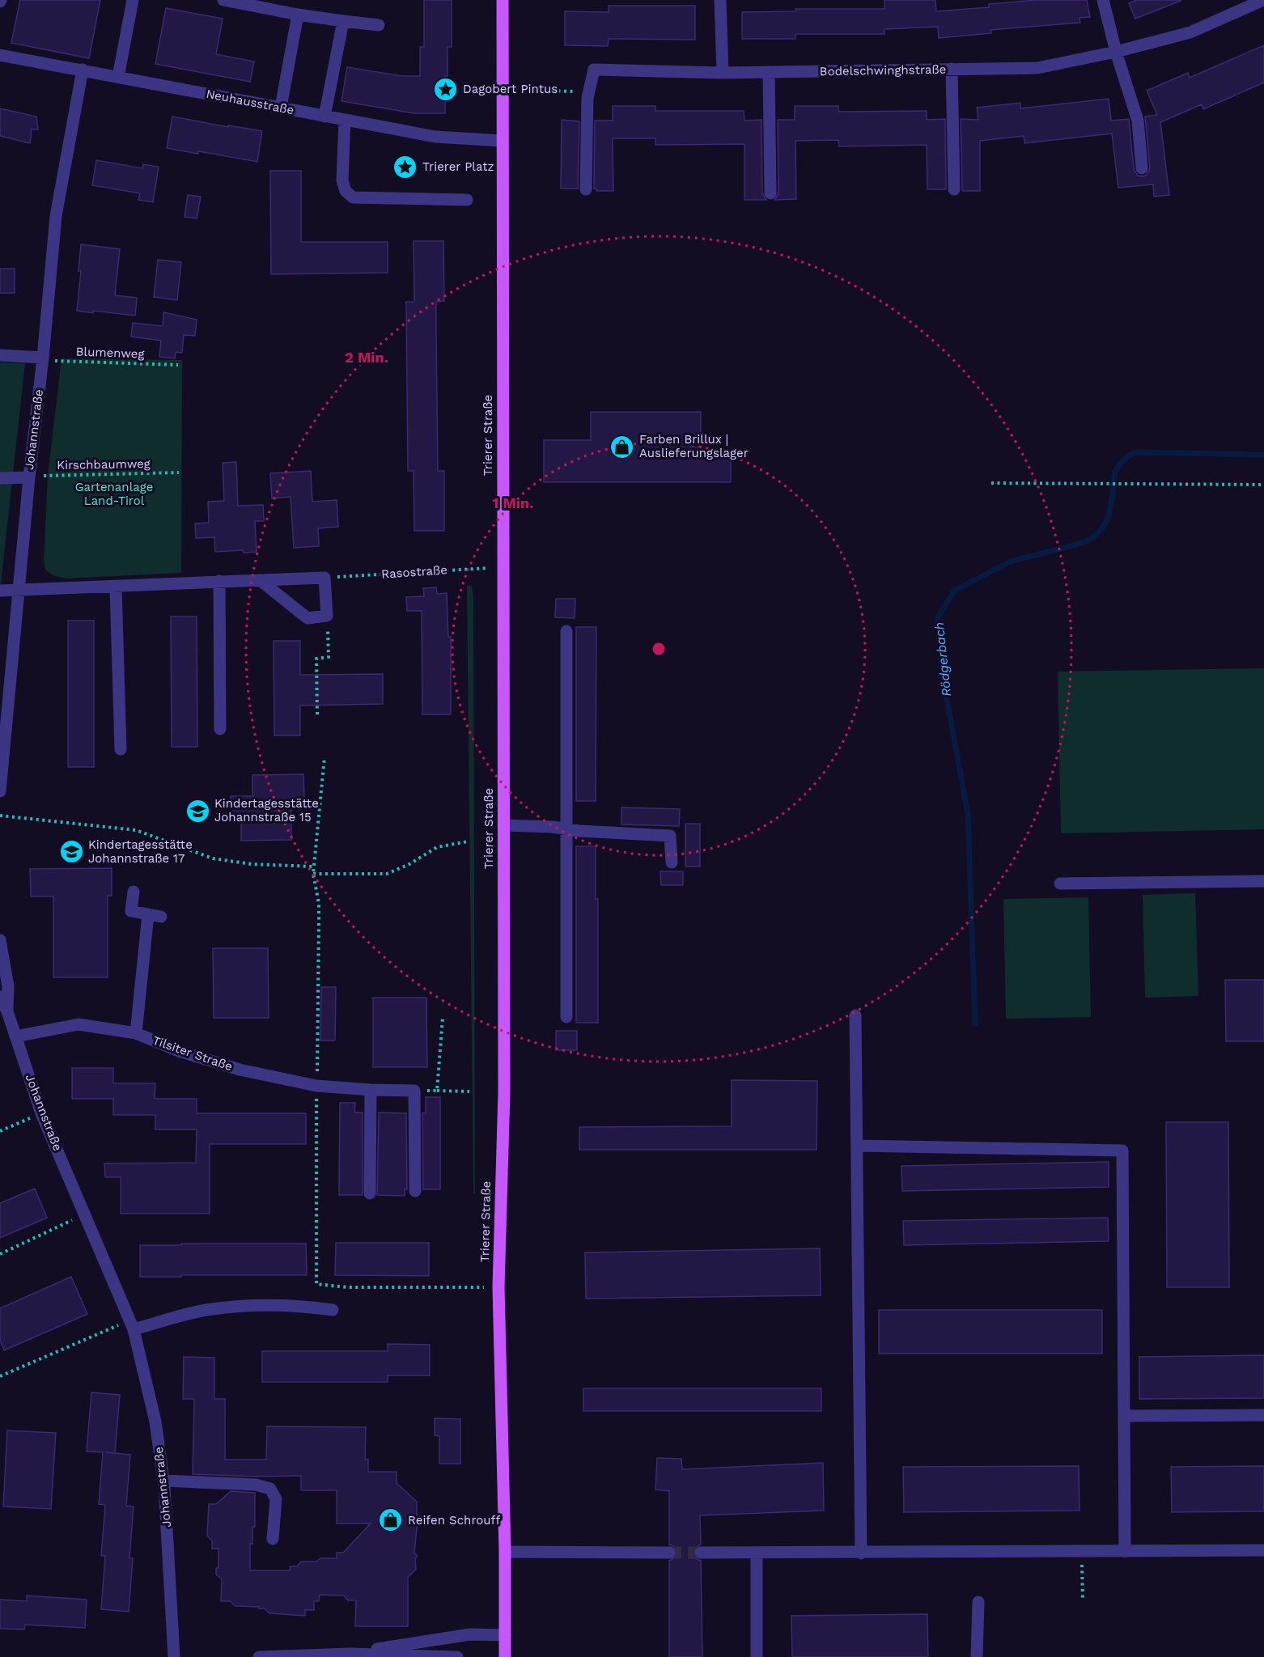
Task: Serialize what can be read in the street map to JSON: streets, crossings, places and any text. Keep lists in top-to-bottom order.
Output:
{
  "streets": {
    "main road": ["Trierer Straße"],
    "street": [
      "Bodelschwinghstraße",
      "Neuhausstraße",
      "Johannstraße",
      "Tilsiter Straße"
    ],
    "path": ["Blumenweg", "Kirschbaumweg", "Rasostraße"]
  },
  "crossings": [
    ["Neuhausstraße", "Johannstraße"],
    ["Neuhausstraße", "Trierer Straße"],
    ["Blumenweg", "Johannstraße"],
    ["Johannstraße", "Kirschbaumweg"],
    ["Johannstraße", "Tilsiter Straße"],
    ["Trierer Straße", "Rasostraße"]
  ],
  "water": ["Rödgerbach"],
  "parks": ["Gartenanlage Land-Tirol"],
  "places": {
    "place": ["Dagobert Pintus", "Trierer Platz"],
    "shop": ["Farben Brillux | Auslieferungslager", "Reifen Schrouff"],
    "school or university": ["Kindertagesstätte Johannstraße 15", "Kindertagesstätte Johannstraße 17"]
  },
  "rings": ["2 Min.", "1 Min."]
}
